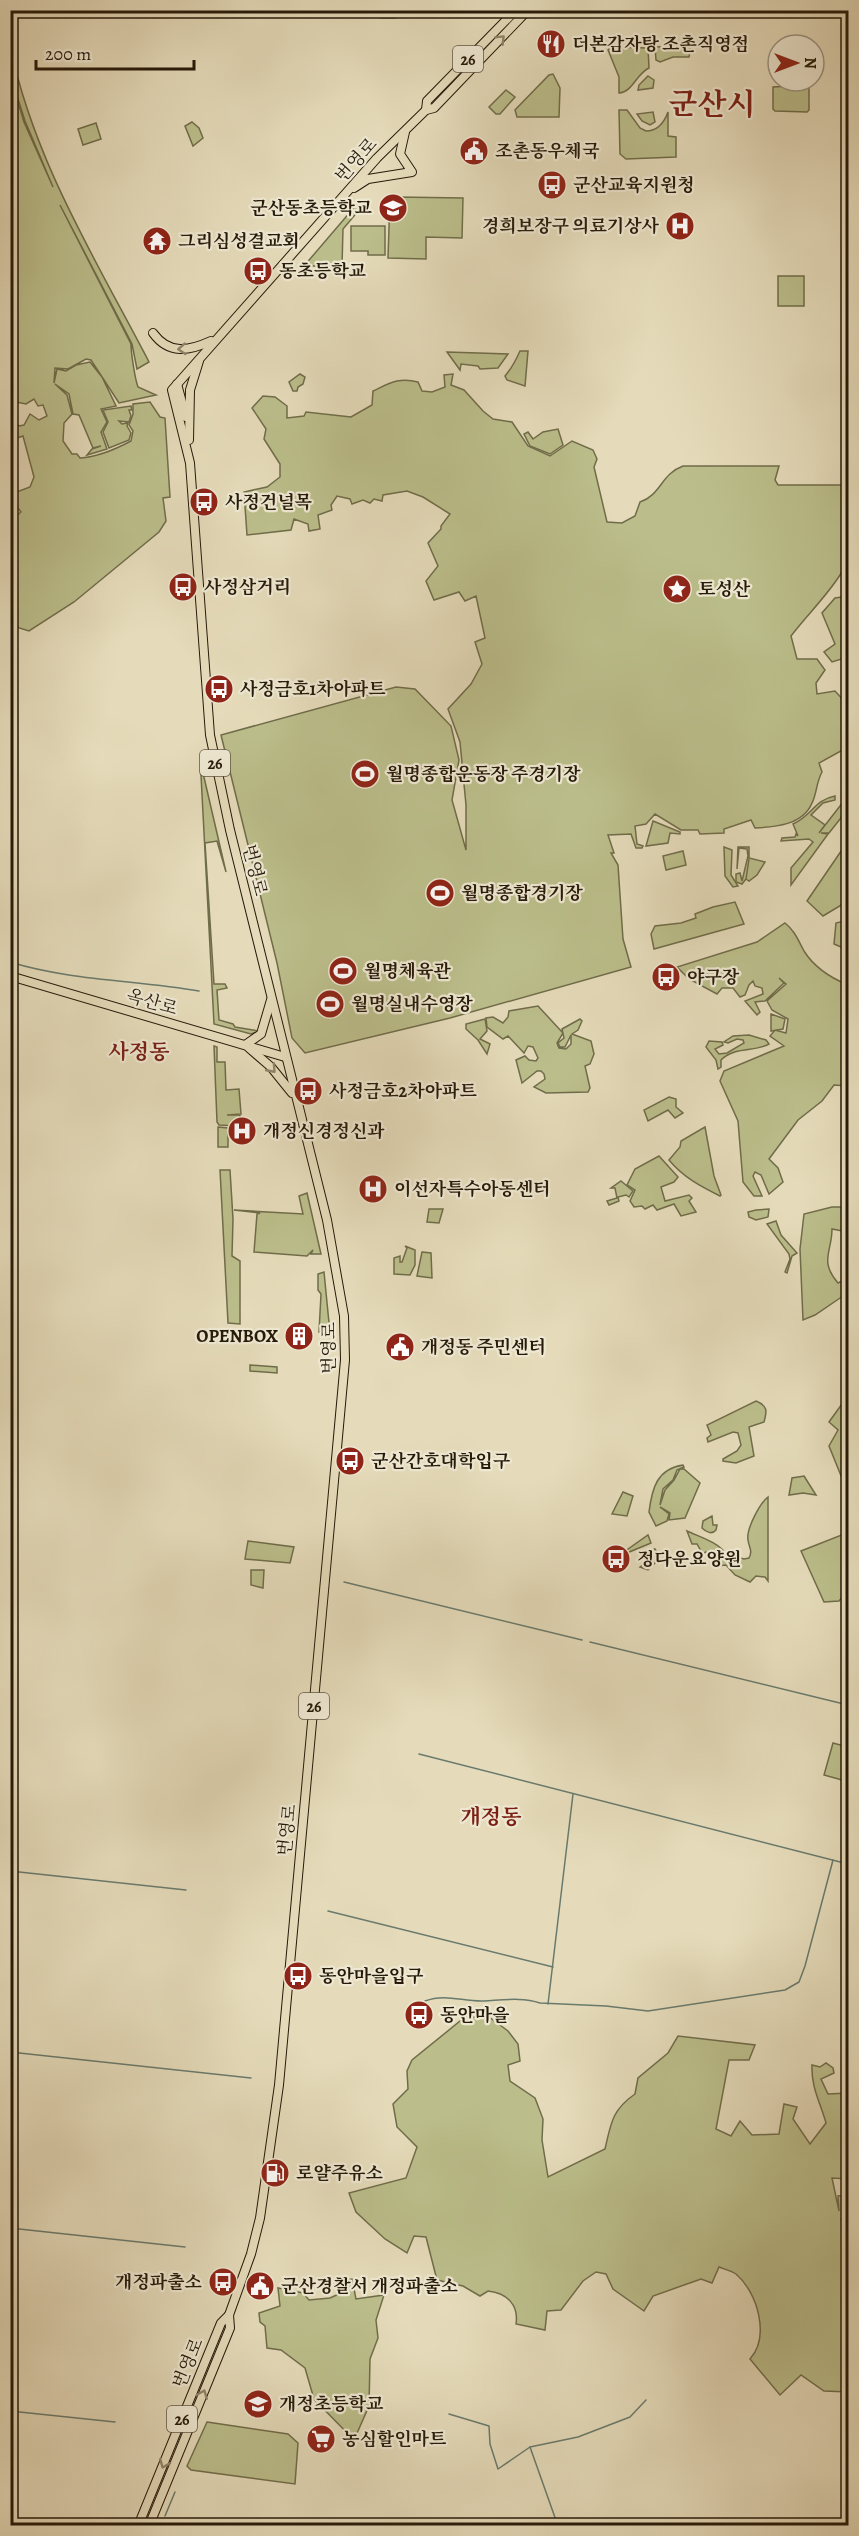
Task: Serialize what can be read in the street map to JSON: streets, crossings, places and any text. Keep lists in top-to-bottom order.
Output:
{
  "streets": {
    "main road": ["26", "번영로", "옥산로"]
  },
  "crossings": [
    ["번영로", "옥산로"]
  ],
  "districts": ["군산시", "사정동", "개정동"],
  "places": {
    "restaurant": ["더본감자탕 조촌직영점"],
    "public building": ["조촌동우체국", "개정동 주민센터", "군산경찰서 개정파출소"],
    "bus stop": [
      "군산교육지원청",
      "동초등학교",
      "사정건널목",
      "사정삼거리",
      "사정금호1차아파트",
      "야구장",
      "사정금호2차아파트",
      "군산간호대학입구",
      "정다운요양원",
      "동안마을입구",
      "동안마을",
      "개정파출소"
    ],
    "school or university": ["군산동초등학교", "개정초등학교"],
    "hospital": ["경희보장구 의료기상사", "개정신경정신과", "이선자특수아동센터"],
    "temple": ["그리심성결교회"],
    "place": ["토성산"],
    "sports": [
      "월명종합운동장 주경기장",
      "월명종합경기장",
      "월명체육관",
      "월명실내수영장"
    ],
    "building": ["OPENBOX"],
    "fuel station": ["로얄주유소"],
    "supermarket": ["농심할인마트"]
  },
  "scale_bar": "200 m",
  "north": "right"
}
